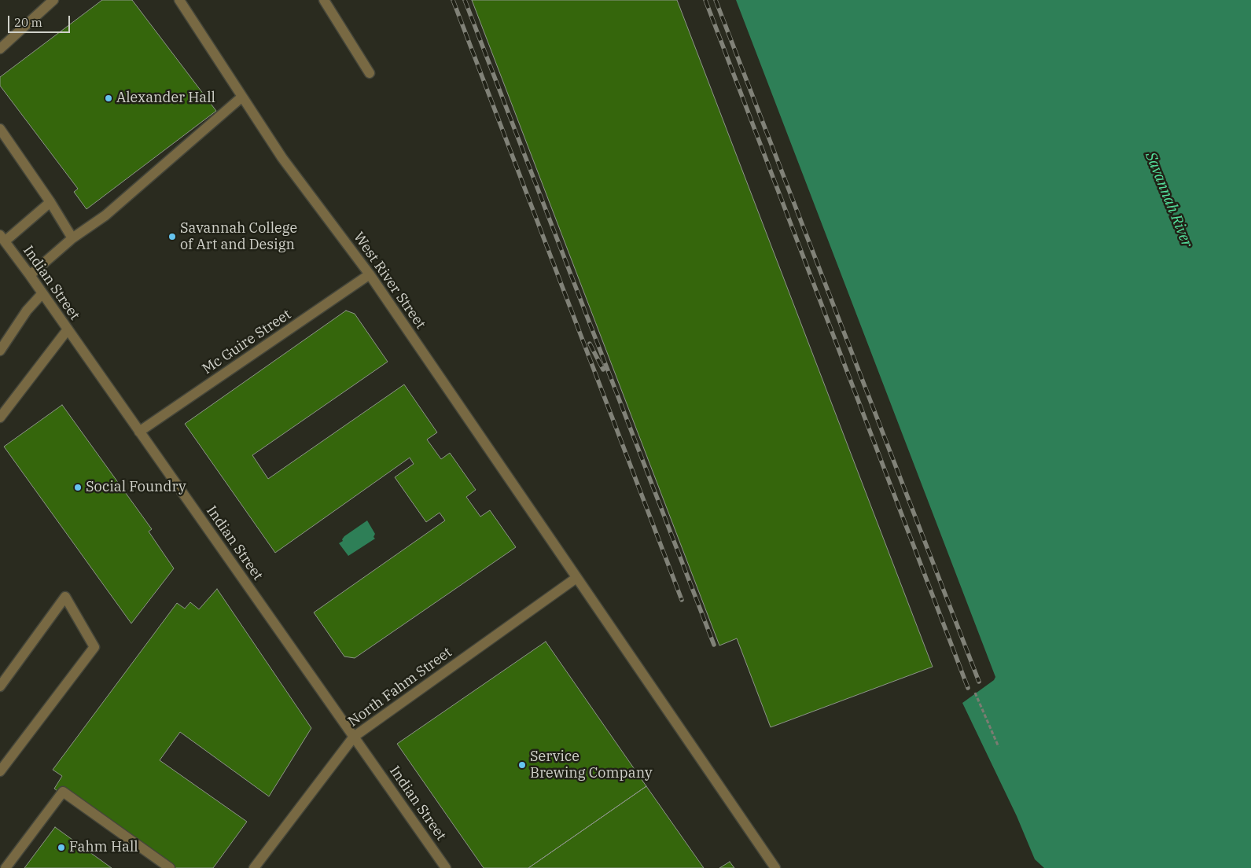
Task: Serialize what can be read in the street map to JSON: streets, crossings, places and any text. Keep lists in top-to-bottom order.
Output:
{
  "streets": {
    "street": [
      "West River Street",
      "Indian Street",
      "Mc Guire Street",
      "North Fahm Street"
    ]
  },
  "crossings": [
    ["West River Street", "Mc Guire Street"],
    ["West River Street", "North Fahm Street"],
    ["Indian Street", "Mc Guire Street"],
    ["Indian Street", "North Fahm Street"]
  ],
  "water": ["Savannah River"],
  "places": [
    "Alexander Hall",
    "Savannah College of Art and Design",
    "Social Foundry",
    "Service Brewing Company",
    "Fahm Hall"
  ],
  "scale_bar": "20 m"
}
